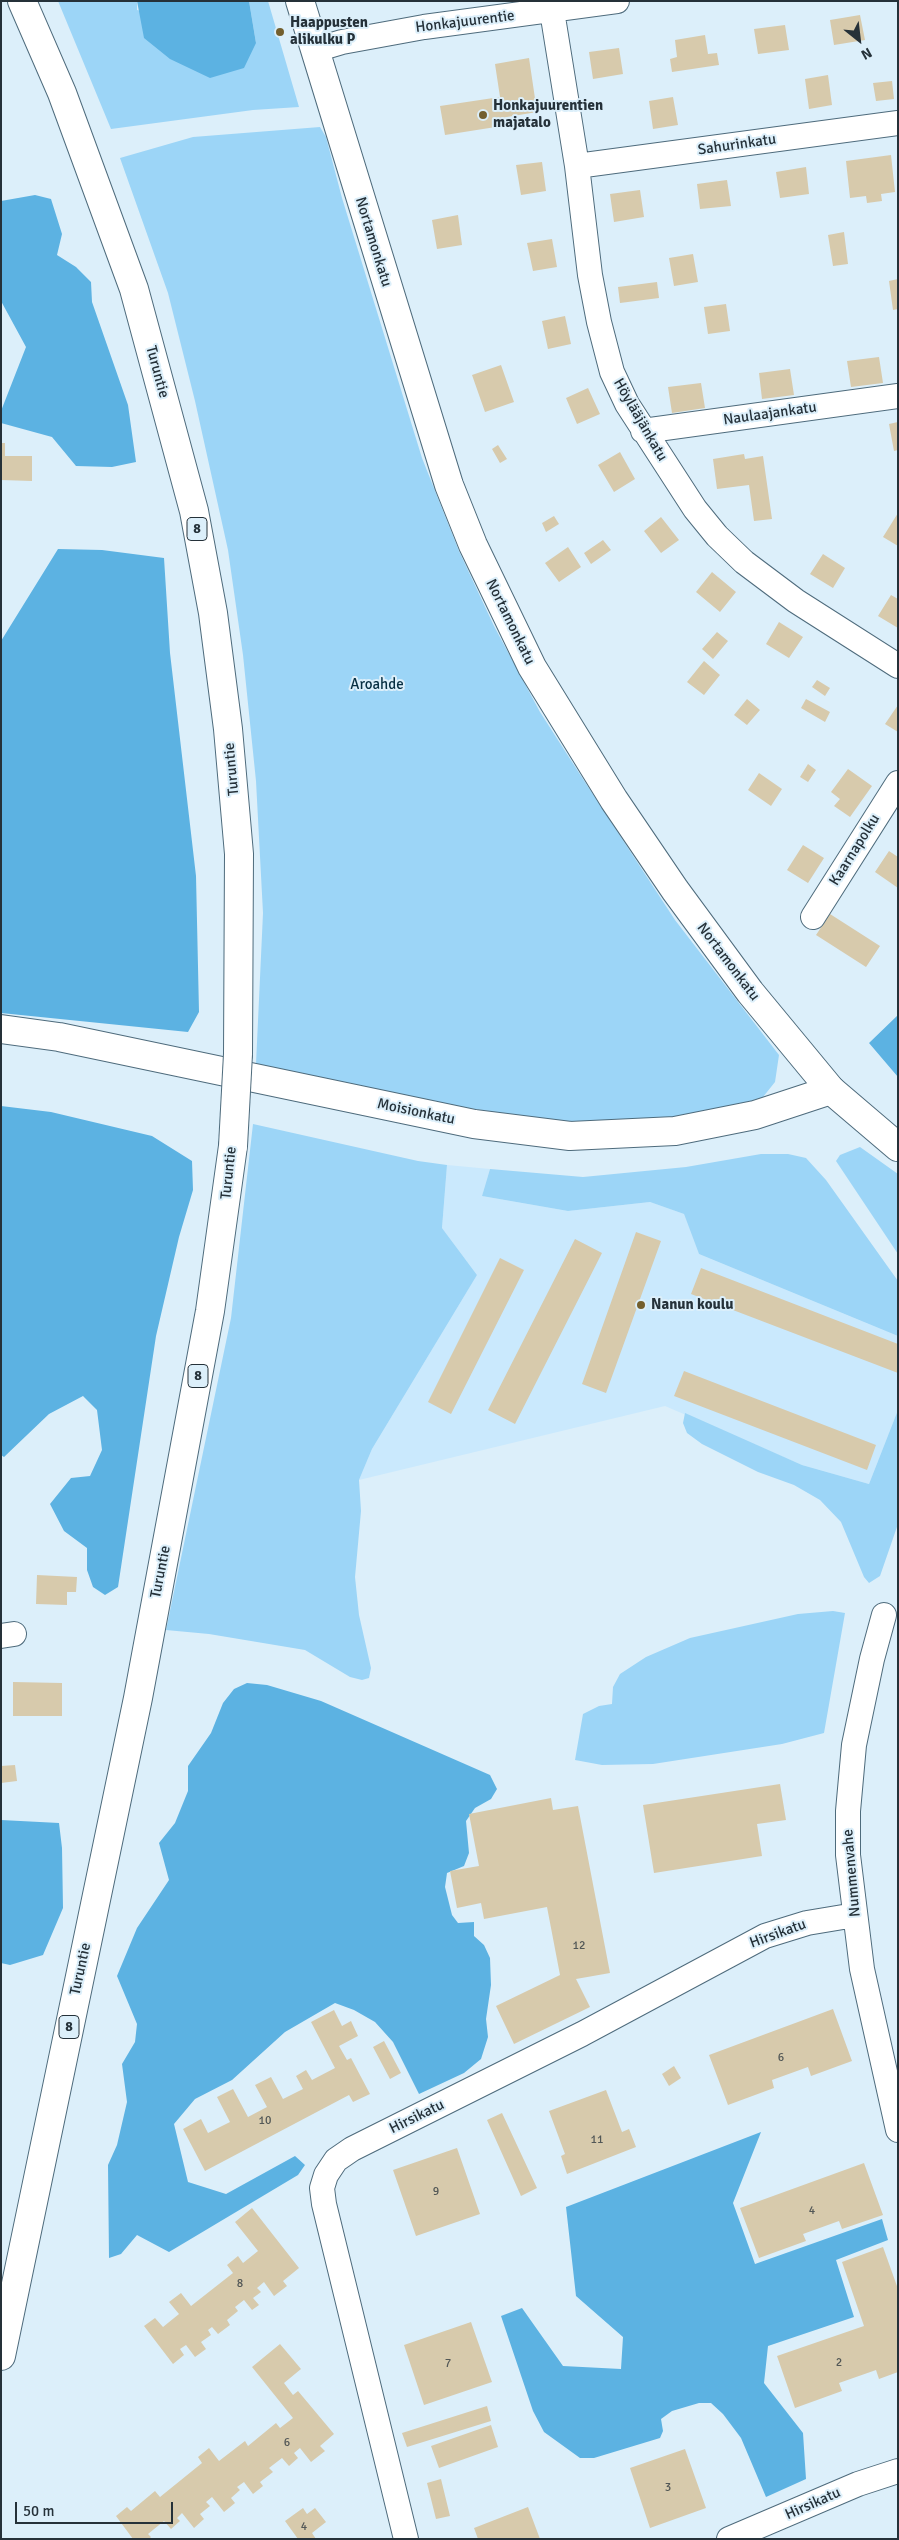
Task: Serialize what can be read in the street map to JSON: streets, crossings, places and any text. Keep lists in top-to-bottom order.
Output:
{
  "streets": {
    "main road": [
      "Nortamonkatu",
      "Turuntie",
      "8",
      "Moisionkatu"
    ],
    "street": [
      "Honkajuurentie",
      "Sahurinkatu",
      "Naulaajankatu",
      "Höylääjänkatu",
      "Kaarnapolku",
      "Nummenvahe",
      "Hirsikatu"
    ]
  },
  "crossings": [
    ["Honkajuurentie", "Nortamonkatu"],
    ["Honkajuurentie", "Höylääjänkatu"],
    ["Sahurinkatu", "Höylääjänkatu"],
    ["Nortamonkatu", "Moisionkatu"],
    ["Naulaajankatu", "Höylääjänkatu"],
    ["Nummenvahe", "Hirsikatu"]
  ],
  "parks": ["Aroahde"],
  "places": ["Haappusten alikulku P", "Honkajuurentien majatalo", "Nanun koulu"],
  "house_numbers": [
    "12",
    "6",
    "10",
    "11",
    "9",
    "4",
    "8",
    "2",
    "7",
    "6",
    "3",
    "4"
  ],
  "scale_bar": "50 m",
  "north": "bottom right"
}
